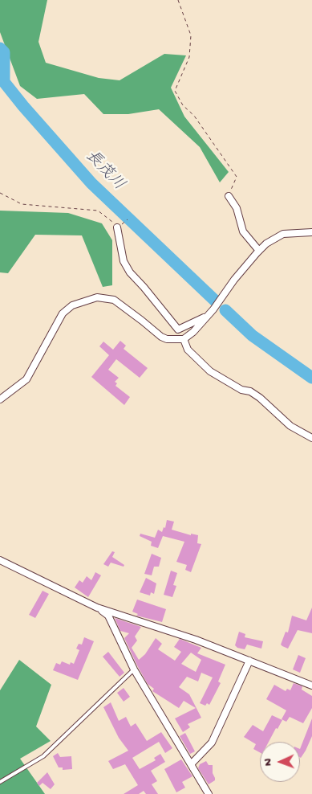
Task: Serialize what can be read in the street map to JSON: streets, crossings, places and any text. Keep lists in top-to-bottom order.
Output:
{
  "water": ["長茂川"],
  "north": "left"
}
